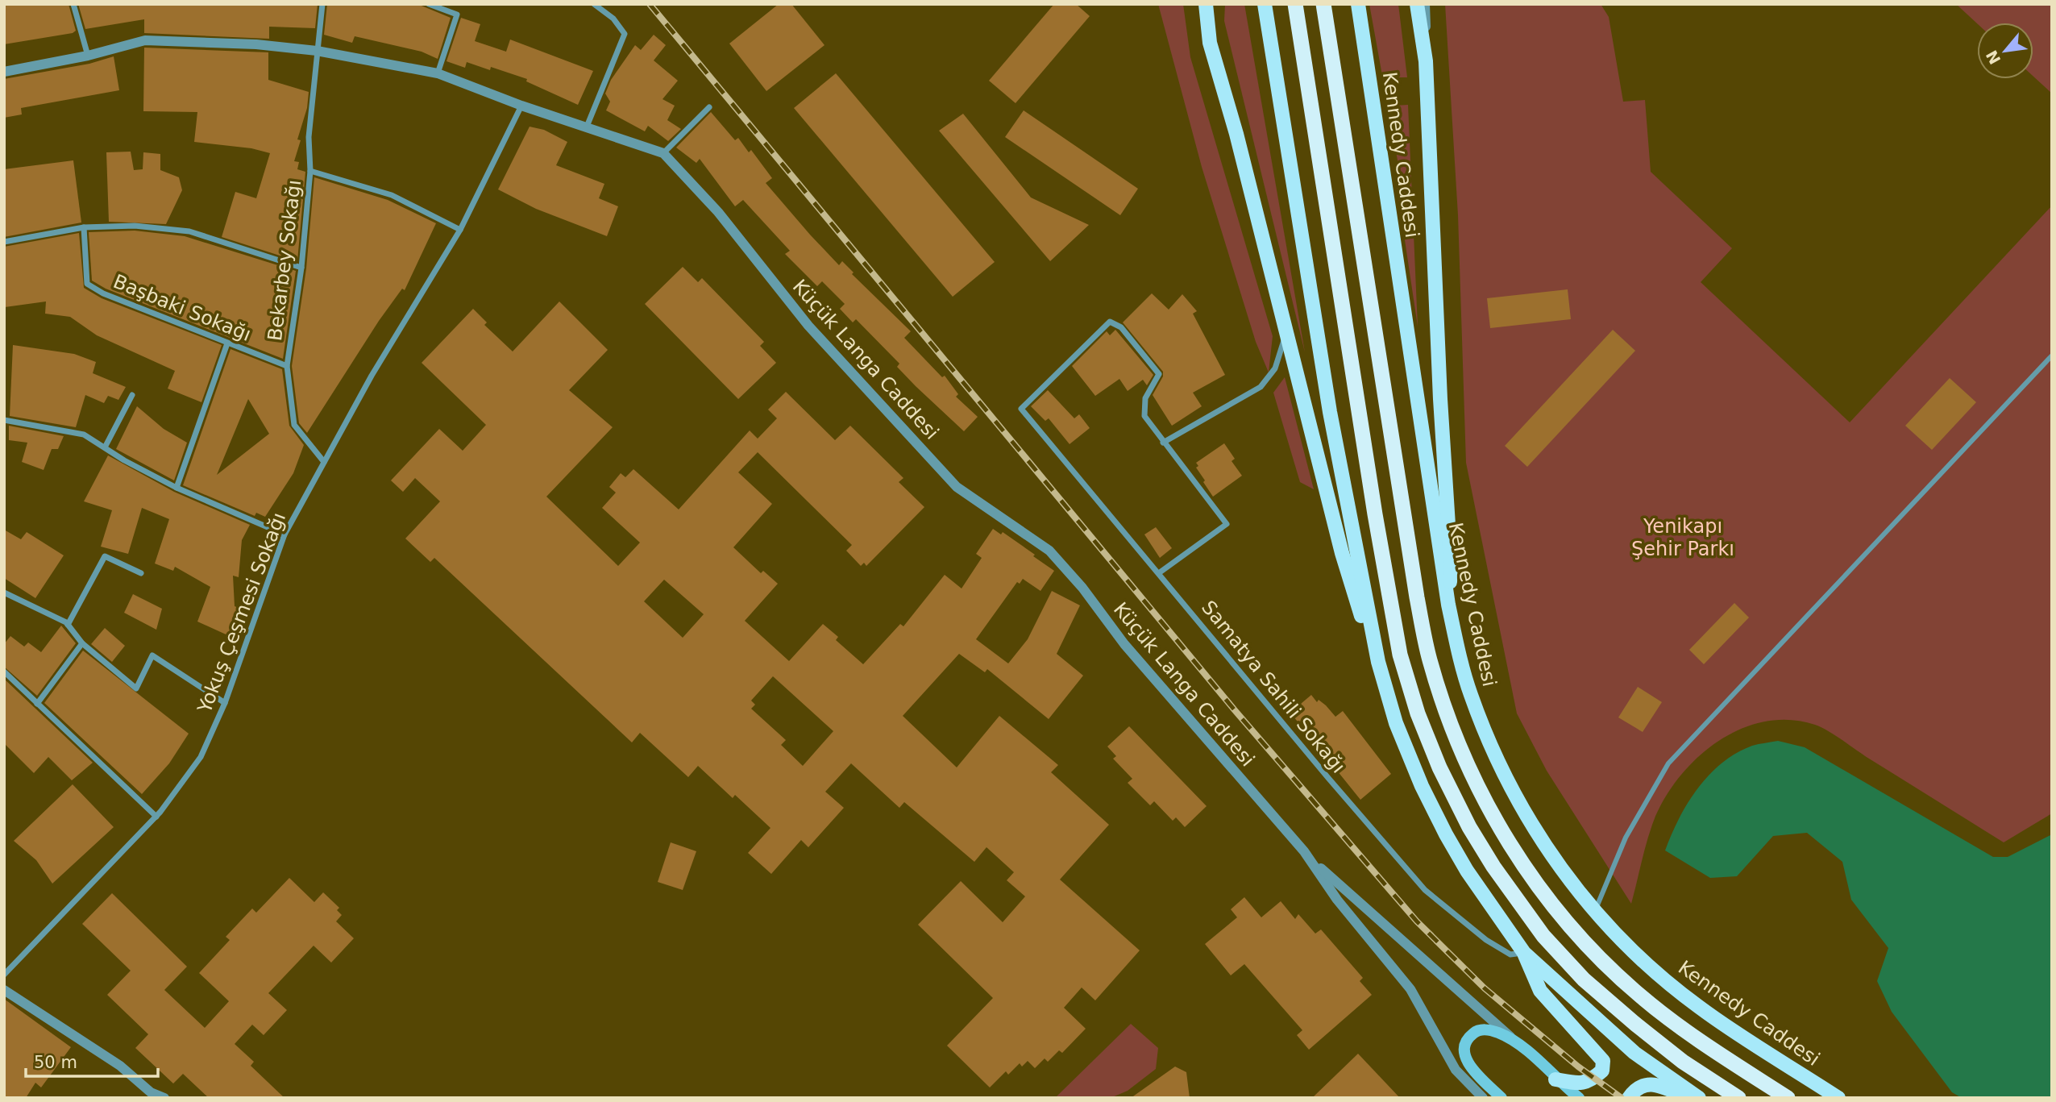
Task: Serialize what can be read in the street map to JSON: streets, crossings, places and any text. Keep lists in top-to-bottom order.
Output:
{
  "streets": {
    "main road": ["Kennedy Caddesi"],
    "street": [
      "Bekarbey Sokağı",
      "Başbaki Sokağı",
      "Küçük Langa Caddesi",
      "Yokuş Çeşmesi Sokağı",
      "Samatya Sahili Sokağı"
    ]
  },
  "crossings": [
    ["Bekarbey Sokağı", "Başbaki Sokağı"],
    ["Bekarbey Sokağı", "Küçük Langa Caddesi"],
    ["Bekarbey Sokağı", "Yokuş Çeşmesi Sokağı"],
    ["Küçük Langa Caddesi", "Yokuş Çeşmesi Sokağı"]
  ],
  "parks": ["Yenikapı Şehir Parkı"],
  "scale_bar": "50 m",
  "north": "bottom left"
}
